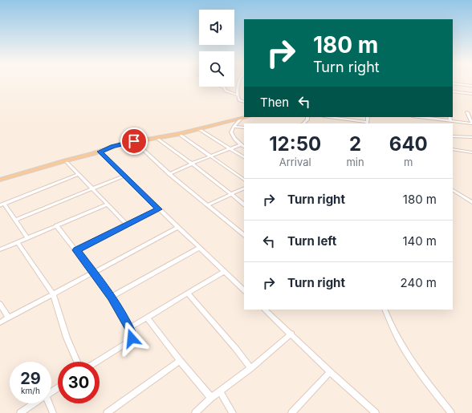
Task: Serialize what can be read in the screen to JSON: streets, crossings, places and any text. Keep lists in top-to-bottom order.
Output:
{
  "page": {
    "turn": ["180 m", "Turn right"],
    "then": "Then",
    "eta": [
      "12:50",
      "Arrival",
      "2",
      "min",
      "640",
      "m"
    ],
    "list": [
      {
        "name": "Turn right",
        "value": "180 m"
      },
      {
        "name": "Turn left",
        "value": "140 m"
      },
      {
        "name": "Turn right",
        "value": "240 m"
      }
    ],
    "speed": "29 km/h",
    "limit": "30"
  }
}
